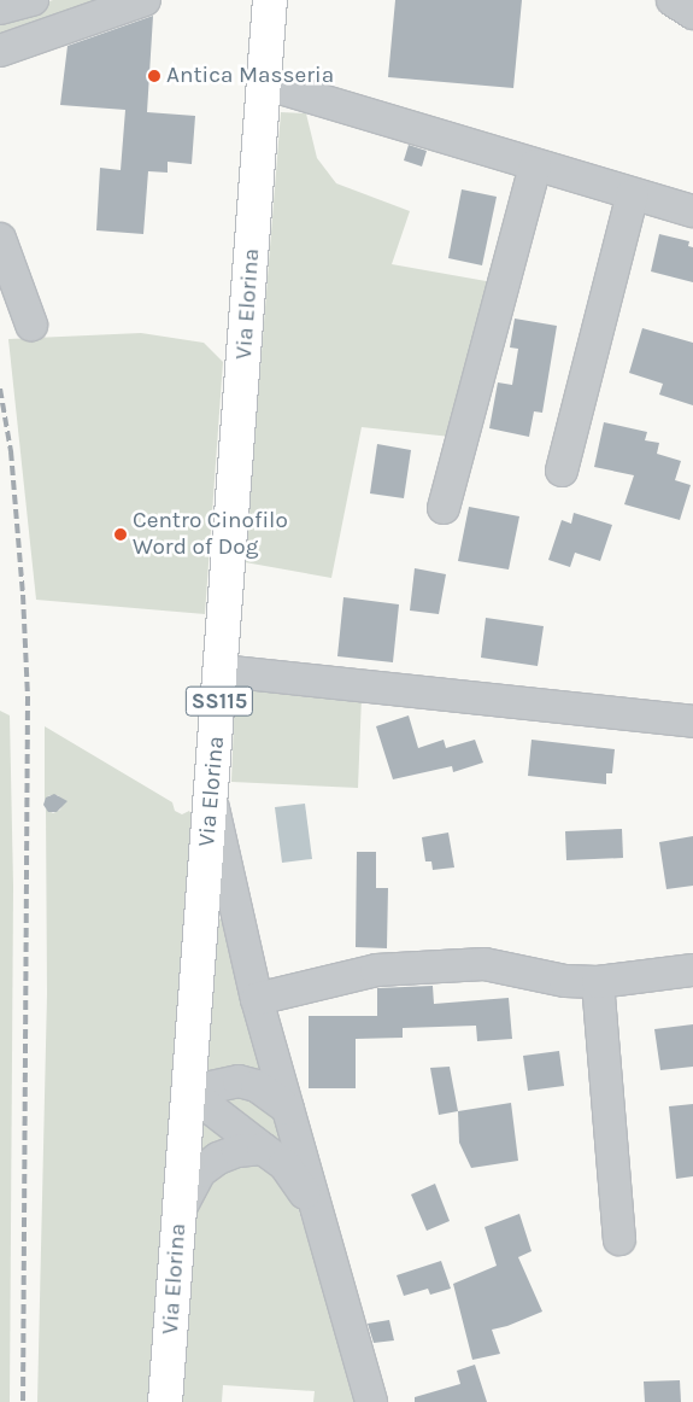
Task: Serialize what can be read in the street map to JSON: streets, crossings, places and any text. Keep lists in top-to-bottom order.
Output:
{
  "streets": {
    "main road": ["Via Elorina", "SS115"]
  },
  "places": ["Antica Masseria", "Centro Cinofilo Word of Dog"]
}
